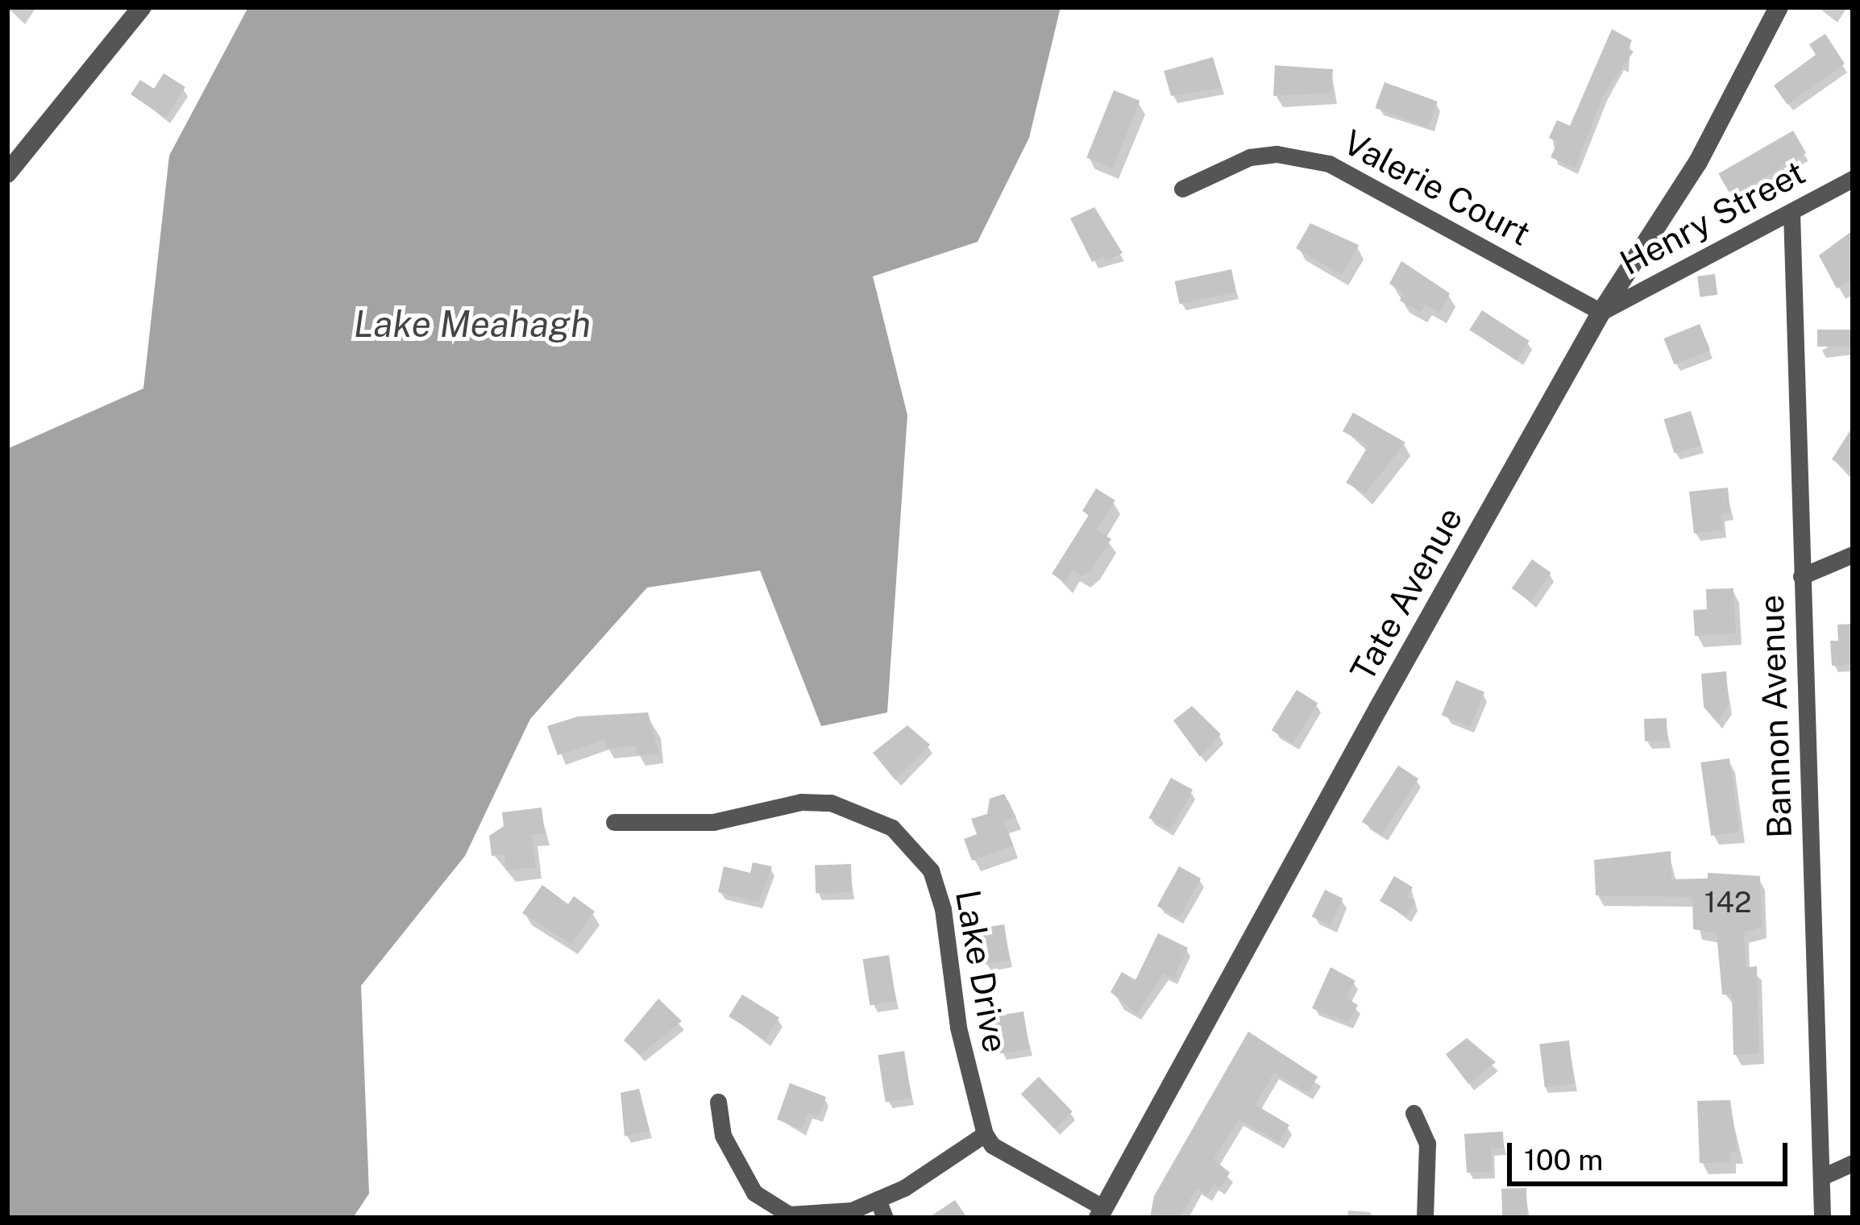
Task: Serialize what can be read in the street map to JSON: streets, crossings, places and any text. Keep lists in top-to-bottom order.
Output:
{
  "streets": {
    "street": [
      "Valerie Court",
      "Henry Street",
      "Tate Avenue",
      "Bannon Avenue",
      "Lake Drive"
    ]
  },
  "crossings": [
    ["Valerie Court", "Henry Street"],
    ["Valerie Court", "Tate Avenue"],
    ["Henry Street", "Tate Avenue"],
    ["Henry Street", "Bannon Avenue"]
  ],
  "water": ["Lake Meahagh"],
  "house_numbers": ["142"],
  "scale_bar": "100 m"
}
